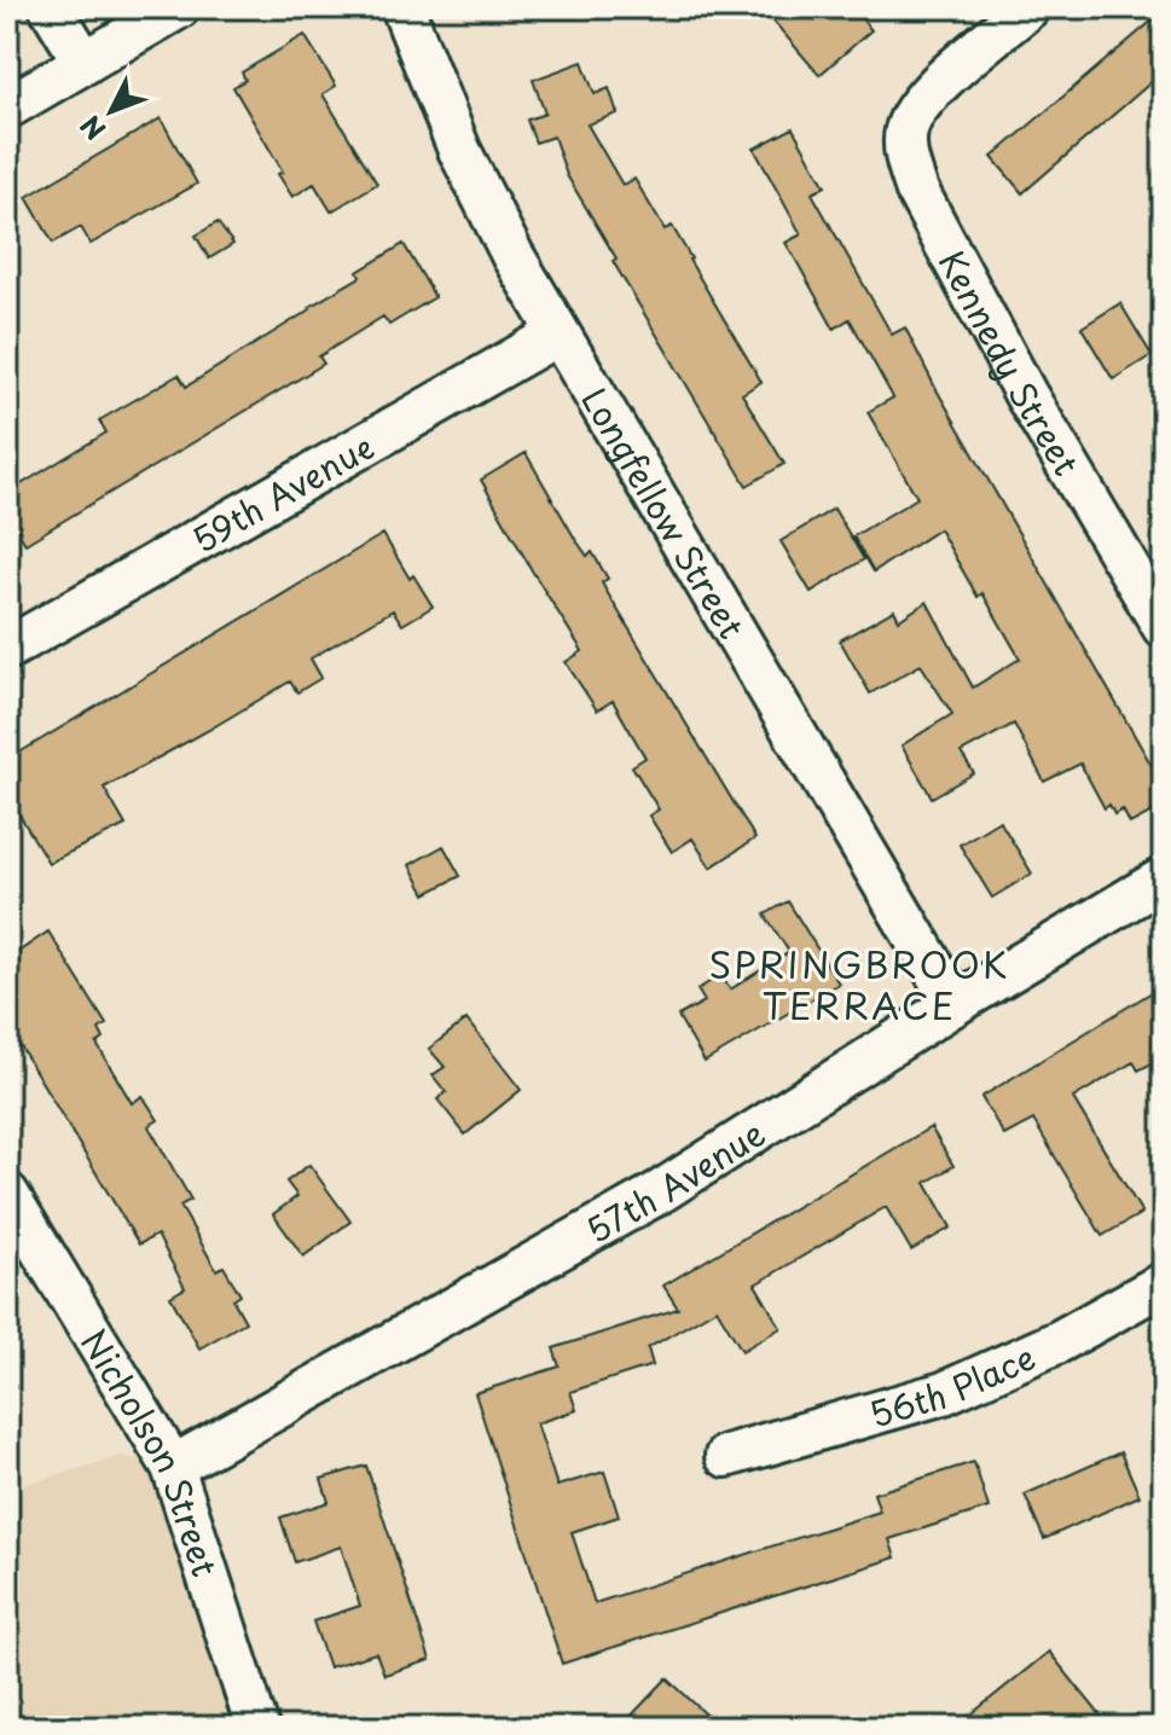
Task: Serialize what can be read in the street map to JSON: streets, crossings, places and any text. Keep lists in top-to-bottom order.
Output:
{
  "streets": {
    "street": [
      "Kennedy Street",
      "59th Avenue",
      "Longfellow Street",
      "57th Avenue",
      "56th Place",
      "Nicholson Street"
    ]
  },
  "crossings": [
    ["59th Avenue", "Longfellow Street"],
    ["Longfellow Street", "57th Avenue"],
    ["57th Avenue", "Nicholson Street"]
  ],
  "districts": ["SPRINGBROOK TERRACE"],
  "north": "bottom left"
}
